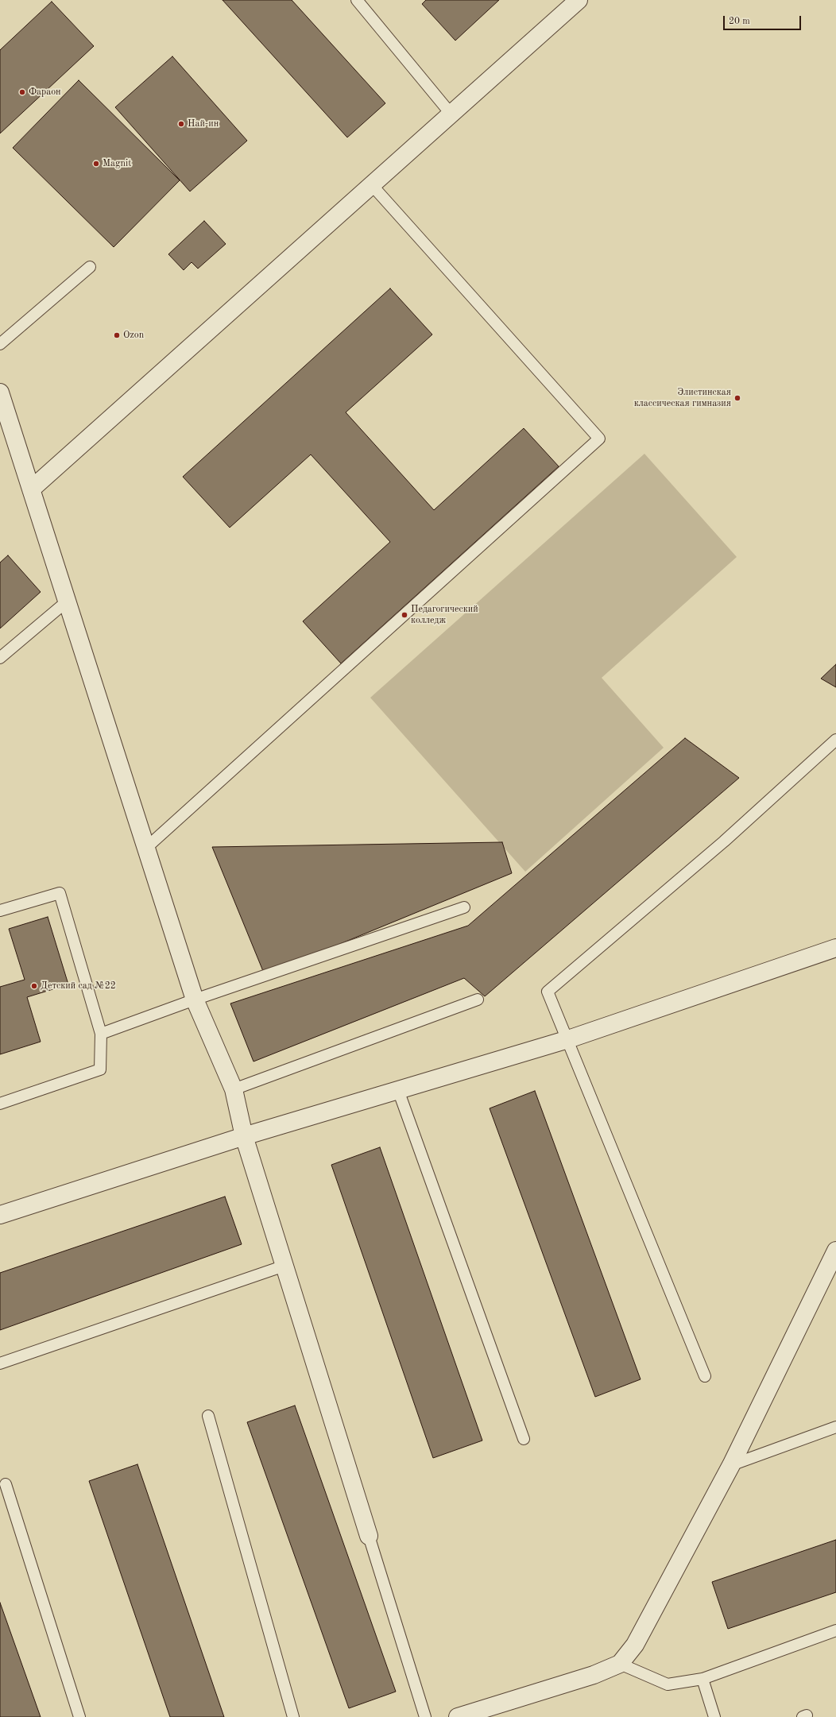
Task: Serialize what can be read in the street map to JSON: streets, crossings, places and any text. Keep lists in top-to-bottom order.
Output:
{
  "places": [
    "Фараон",
    "Най-ин",
    "Magnit",
    "Ozon",
    "Элистинская классическая гимназия",
    "Педагогический колледж",
    "Детский сад №22"
  ],
  "scale_bar": "20 m"
}
